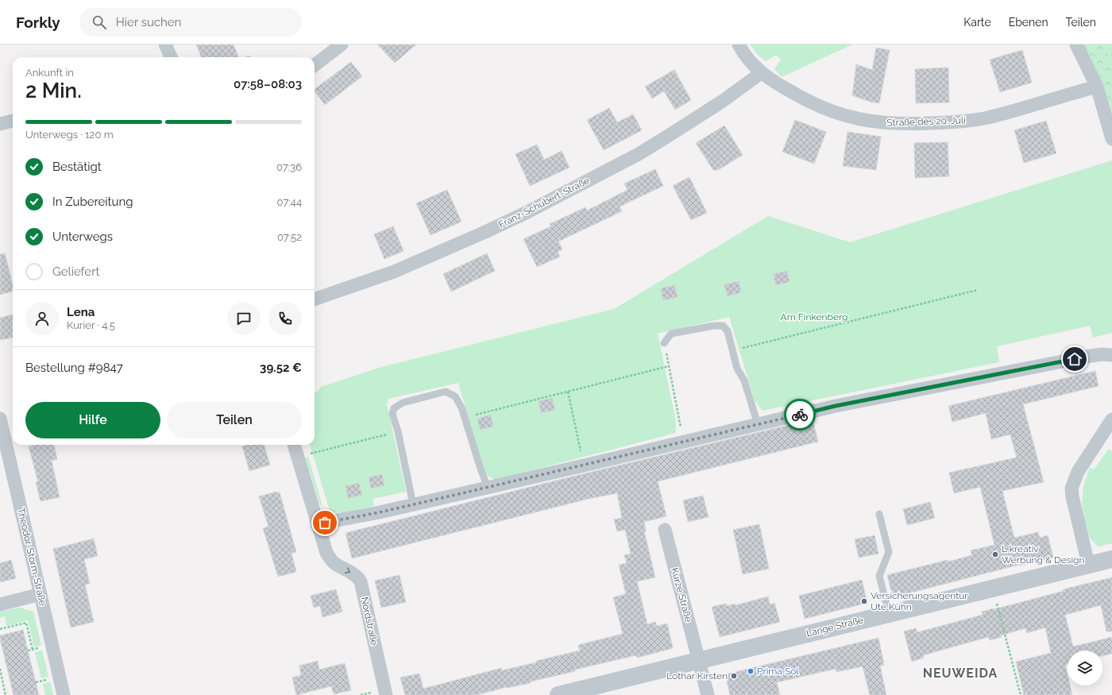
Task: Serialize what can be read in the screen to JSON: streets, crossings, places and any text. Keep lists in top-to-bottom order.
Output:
{
  "streets": {
    "street": [
      "Straße des 20. Juli",
      "Franz-Schubert-Straße",
      "Theodor-Storm-Straße",
      "Kurze Straße",
      "Nordstraße",
      "Lange Straße"
    ]
  },
  "crossings": [
    ["Straße des 20. Juli", "Franz-Schubert-Straße"],
    ["Kurze Straße", "Lange Straße"]
  ],
  "one_way": ["Nordstraße"],
  "districts": ["NEUWEIDA"],
  "parks": ["Am Finkenberg"],
  "places": [
    "L kreativ Werbung & Design",
    "Versicherungsagentur Ute Kühn",
    "Prima Sol",
    "Lothar Kirsten"
  ],
  "page": {
    "header": "Forkly",
    "search": "Hier suchen",
    "nav": ["Karte", "Ebenen", "Teilen"],
    "heading": ["2 Min.", "Ankunft in", "07:58–08:03"],
    "panel": [
      "Lena",
      "Kurier · 4.5",
      "Bestellung #9847",
      "39.52 €"
    ],
    "bar": "Unterwegs · 120 m",
    "list": [
      ["Bestätigt", "07:36"],
      ["In Zubereitung", "07:44"],
      ["Unterwegs", "07:52"],
      "Geliefert"
    ],
    "buttons": ["Hilfe", "Teilen"]
  }
}
